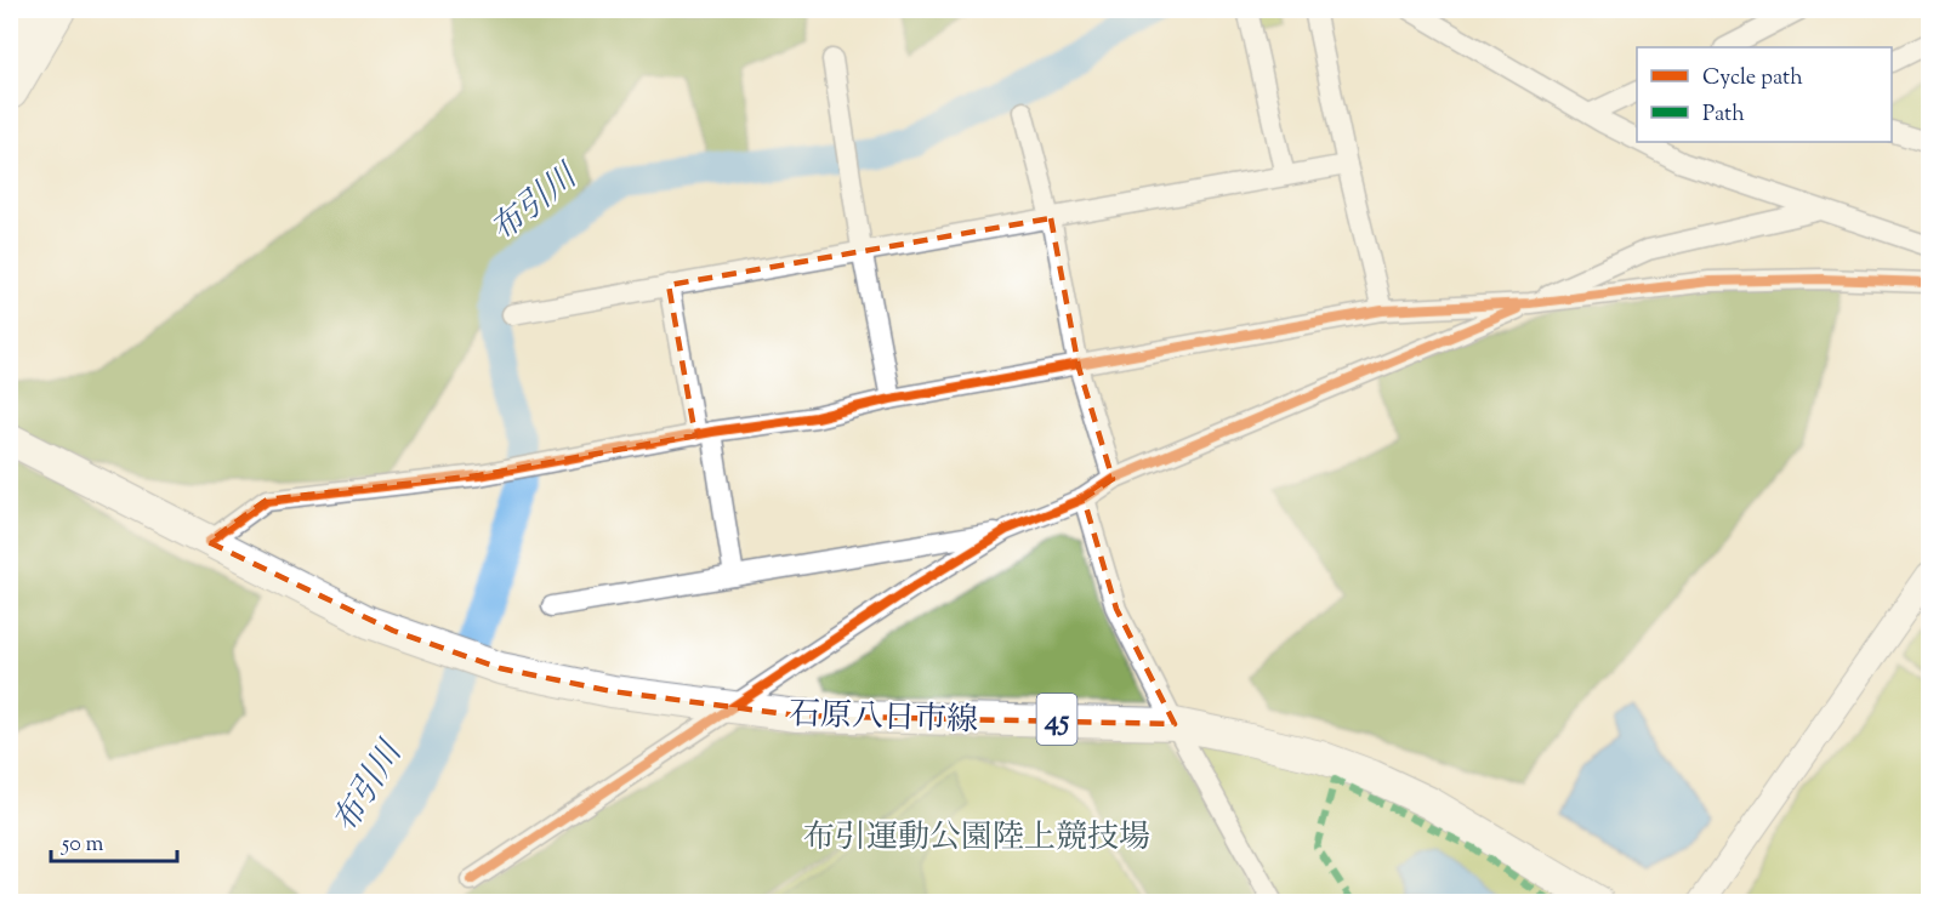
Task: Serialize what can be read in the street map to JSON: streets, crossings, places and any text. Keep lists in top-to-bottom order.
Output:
{
  "streets": {
    "main road": ["石原八日市線", "45"]
  },
  "water": ["布引川"],
  "parks": ["布引運動公園陸上競技場"],
  "legend": ["Cycle path", "Path"],
  "scale_bar": "50 m"
}
